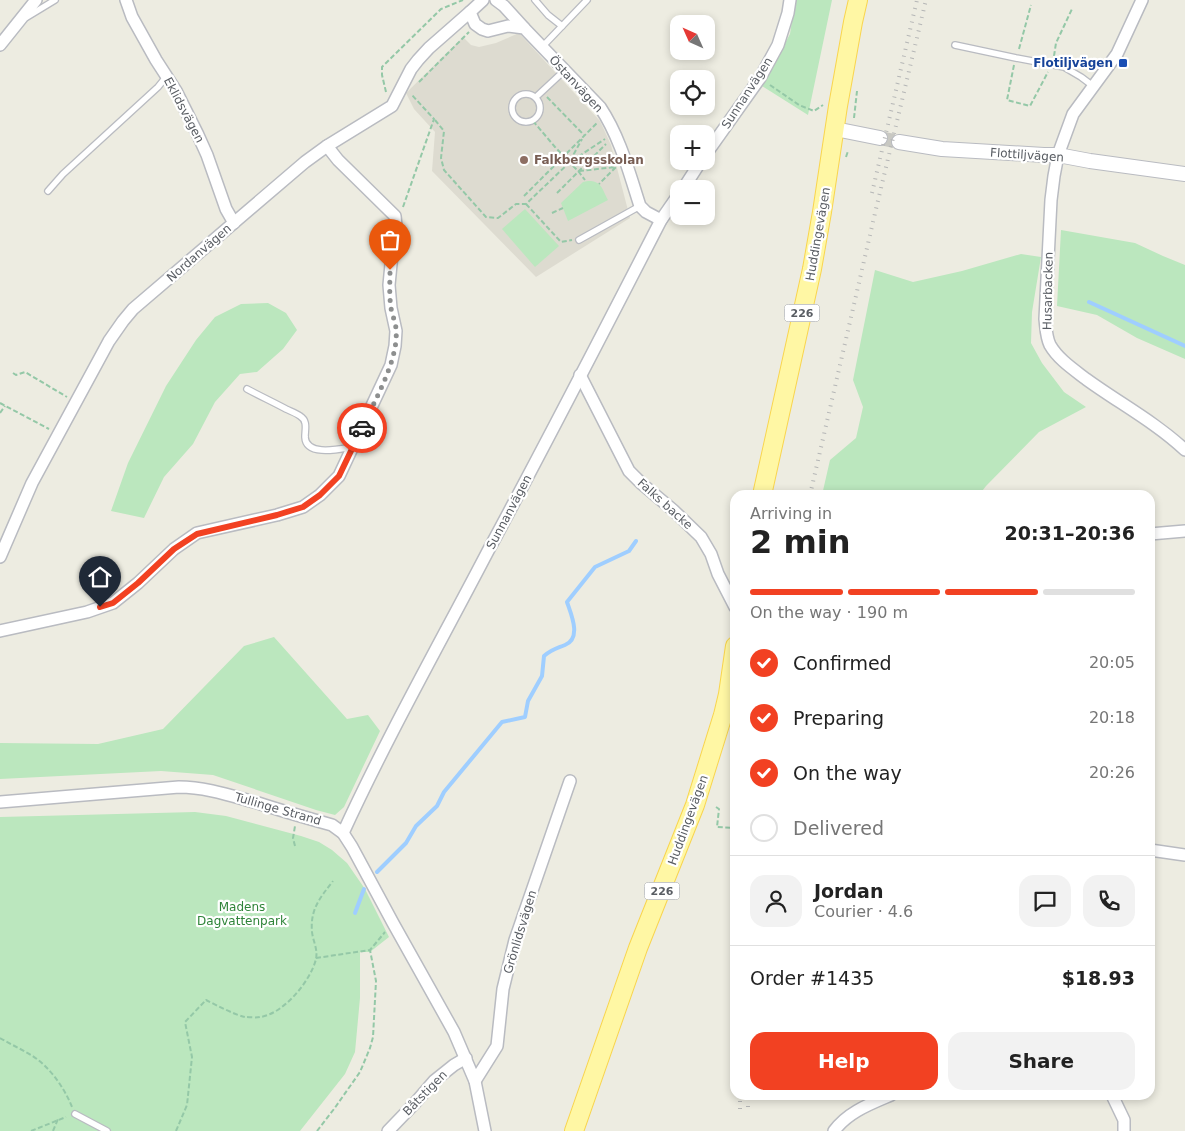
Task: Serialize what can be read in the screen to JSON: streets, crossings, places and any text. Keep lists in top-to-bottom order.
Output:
{
  "streets": {
    "main road": ["Huddingevägen", "226"],
    "street": [
      "Östanvägen",
      "Sunnanvägen",
      "Eklidsvägen",
      "Flottiljvägen",
      "Nordanvägen",
      "Husarbacken",
      "Falks backe",
      "Tullinge Strand",
      "Grönlidsvägen",
      "Båtstigen"
    ]
  },
  "crossings": [
    ["Sunnanvägen", "Falks backe"],
    ["Sunnanvägen", "Tullinge Strand"],
    ["Eklidsvägen", "Nordanvägen"],
    ["Flottiljvägen", "Husarbacken"]
  ],
  "parks": ["Madens Dagvattenpark"],
  "places": {
    "transit": ["Flotiljvägen"],
    "other": ["Falkbergsskolan"]
  },
  "north": "top left",
  "page": {
    "map_buttons": ["+", "−"],
    "heading": ["2 min", "Arriving in", "20:31–20:36"],
    "panel": [
      "Jordan",
      "Courier · 4.6",
      "Order #1435",
      "$18.93"
    ],
    "bar": "On the way · 190 m",
    "list": [
      ["Confirmed", "20:05"],
      ["Preparing", "20:18"],
      ["On the way", "20:26"],
      "Delivered"
    ],
    "buttons": ["Help", "Share"]
  }
}
